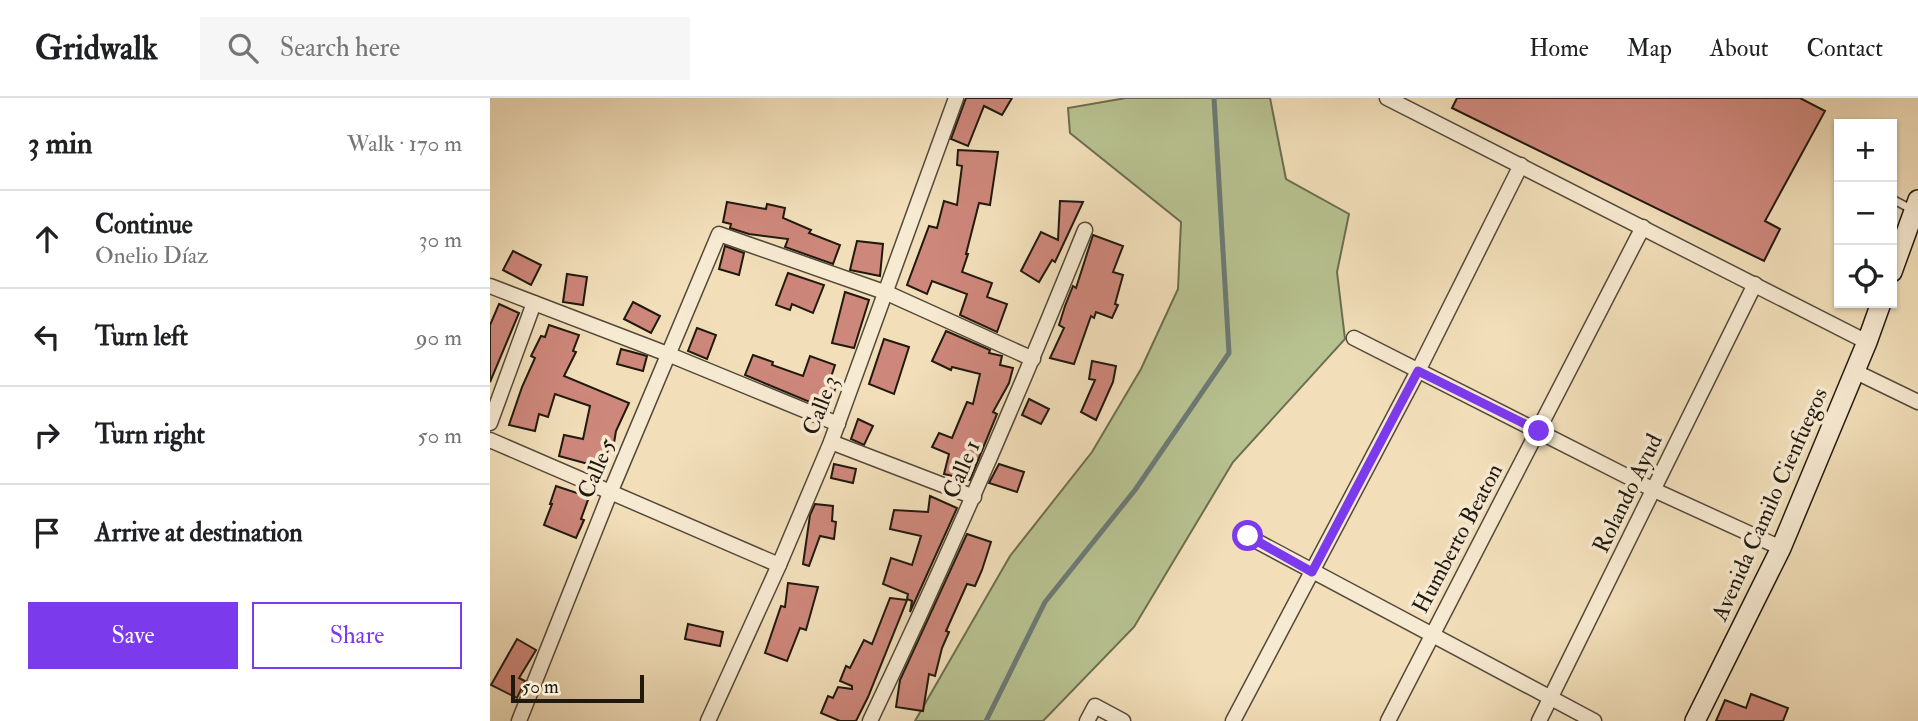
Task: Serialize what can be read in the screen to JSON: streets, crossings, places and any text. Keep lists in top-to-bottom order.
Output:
{
  "streets": {
    "main road": ["Avenida Camilo Cienfuegos"],
    "street": [
      "Calle 3",
      "Calle 5",
      "Calle 1",
      "Rolando Ayud",
      "Humberto Beaton"
    ]
  },
  "crossings": [
    ["Calle 3", "Calle 5"]
  ],
  "scale_bar": "50 m",
  "page": {
    "header": "Gridwalk",
    "search": "Search here",
    "nav": [
      "Home",
      "Map",
      "About",
      "Contact"
    ],
    "heading": ["3 min", "Walk · 170 m"],
    "map_buttons": ["+", "−"],
    "list": [
      ["Continue", "Onelio Díaz", "30 m"],
      ["Turn left", "90 m"],
      ["Turn right", "50 m"],
      "Arrive at destination"
    ],
    "buttons": ["Save", "Share"],
    "scale": "50 m"
  }
}
